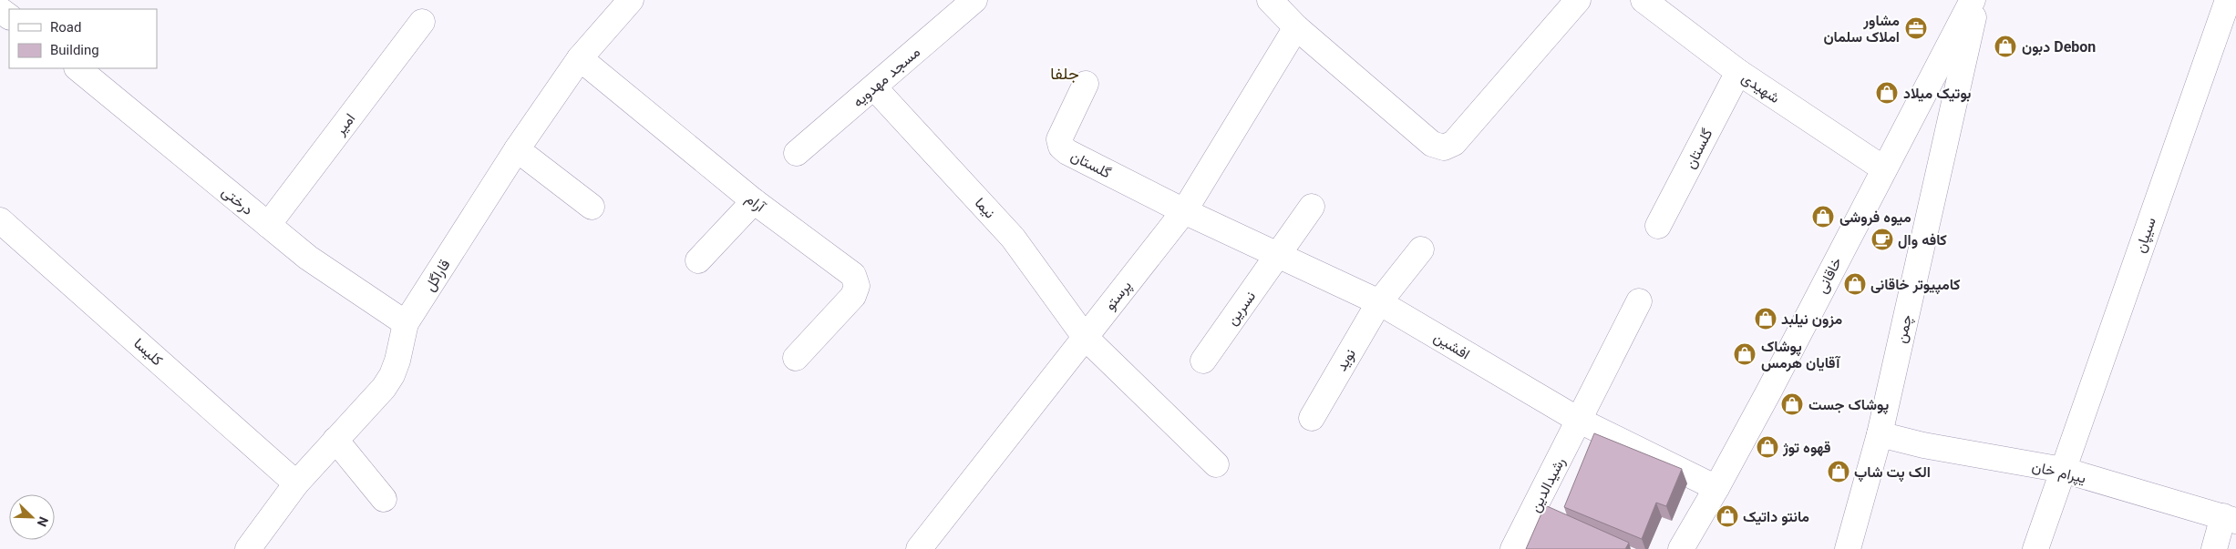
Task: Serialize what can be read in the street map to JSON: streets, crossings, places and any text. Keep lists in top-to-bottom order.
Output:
{
  "streets": {
    "street": [
      "مسجد مهدویه",
      "شهیدی",
      "امیر",
      "گلستان",
      "درختی",
      "آرام",
      "نیما",
      "سیپان",
      "قاراگل",
      "خاقانی",
      "پرستو",
      "نسرین",
      "چمن",
      "افشین",
      "کلیسا",
      "نوید",
      "یپرام خان",
      "رشیدالدین"
    ]
  },
  "crossings": [
    ["مسجد مهدویه", "نیما"],
    ["شهیدی", "گلستان"],
    ["شهیدی", "خاقانی"],
    ["امیر", "درختی"],
    ["گلستان", "پرستو"],
    ["گلستان", "افشین"],
    ["درختی", "قاراگل"],
    ["آرام", "قاراگل"],
    ["نیما", "پرستو"],
    ["سیپان", "یپرام خان"],
    ["قاراگل", "کلیسا"],
    ["خاقانی", "افشین"],
    ["پرستو", "افشین"],
    ["نسرین", "افشین"],
    ["چمن", "یپرام خان"],
    ["افشین", "نوید"],
    ["افشین", "رشیدالدین"]
  ],
  "districts": ["جلفا"],
  "places": {
    "office": ["مشاور املاک سلمان"],
    "shop": [
      "دبون Debon",
      "بوتیک میلاد",
      "میوه فروشی",
      "کامپیوتر خاقانی",
      "مزون نیلبد",
      "پوشاک آقایان هرمس",
      "پوشاک جست",
      "قهوه توژ",
      "الک پت شاپ",
      "مانتو داتیک"
    ],
    "cafe": ["کافه وال"]
  },
  "legend": ["Road", "Building"],
  "north": "bottom right"
}
